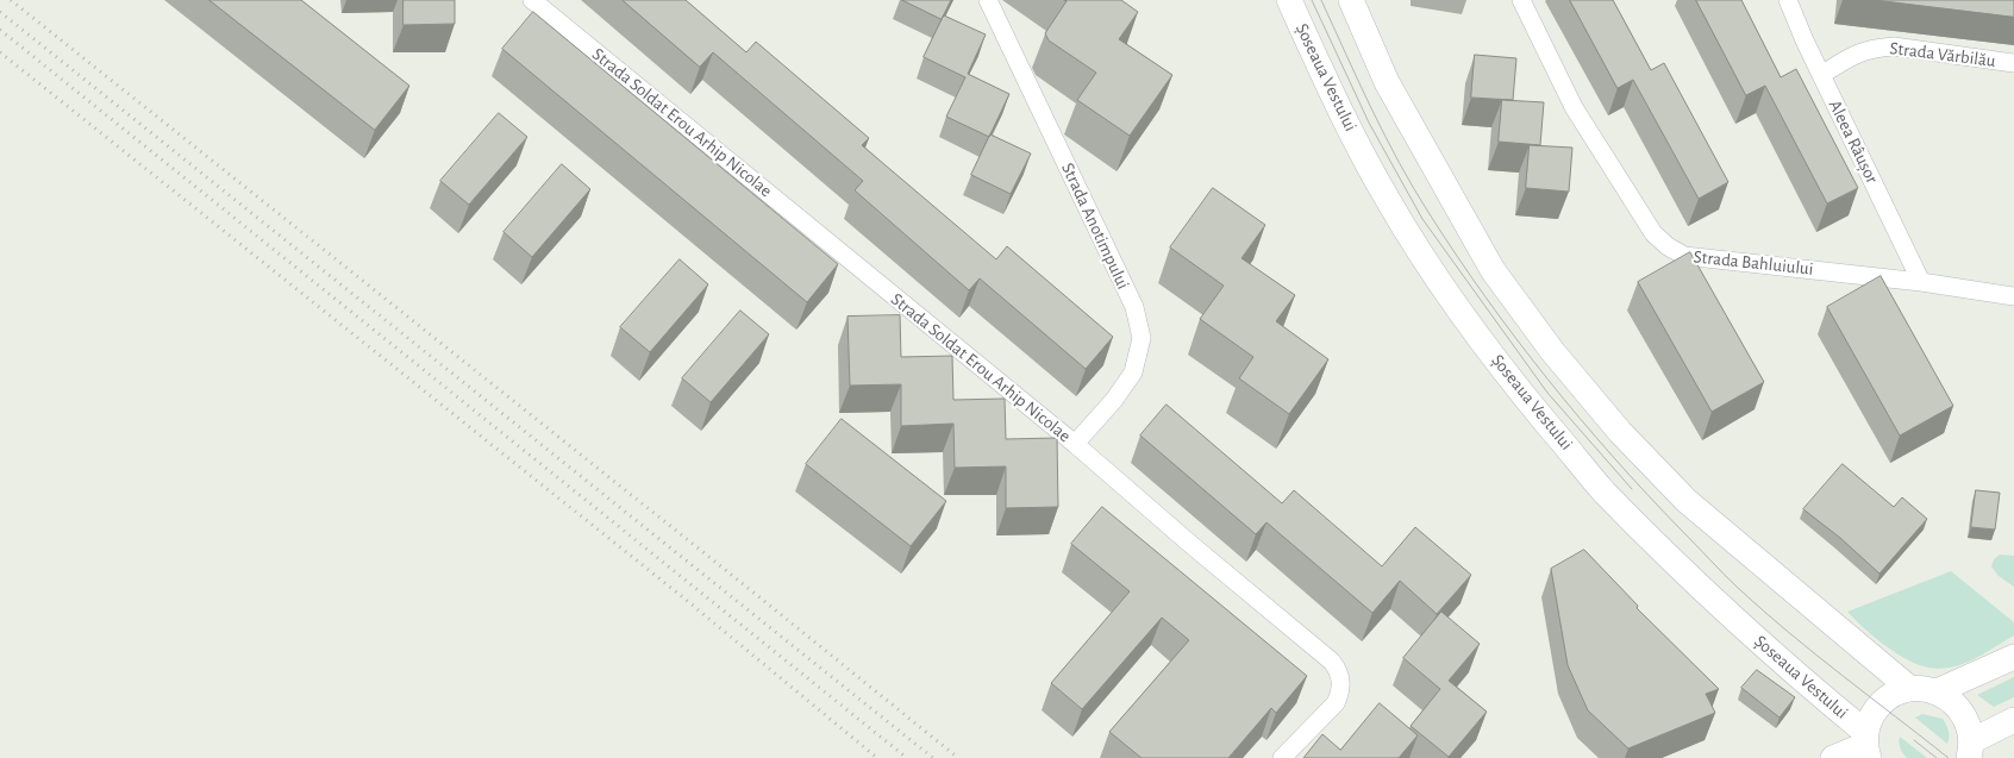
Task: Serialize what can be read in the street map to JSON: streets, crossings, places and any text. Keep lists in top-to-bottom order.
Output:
{
  "streets": {
    "main road": ["Șoseaua Vestului"],
    "street": [
      "Strada Vărbilău",
      "Strada Soldat Erou Arhip Nicolae",
      "Aleea Râușor",
      "Strada Anotimpului",
      "Strada Bahluiului"
    ]
  },
  "crossings": [
    ["Strada Vărbilău", "Aleea Râușor"],
    ["Strada Soldat Erou Arhip Nicolae", "Strada Anotimpului"],
    ["Aleea Râușor", "Strada Bahluiului"]
  ]
}
